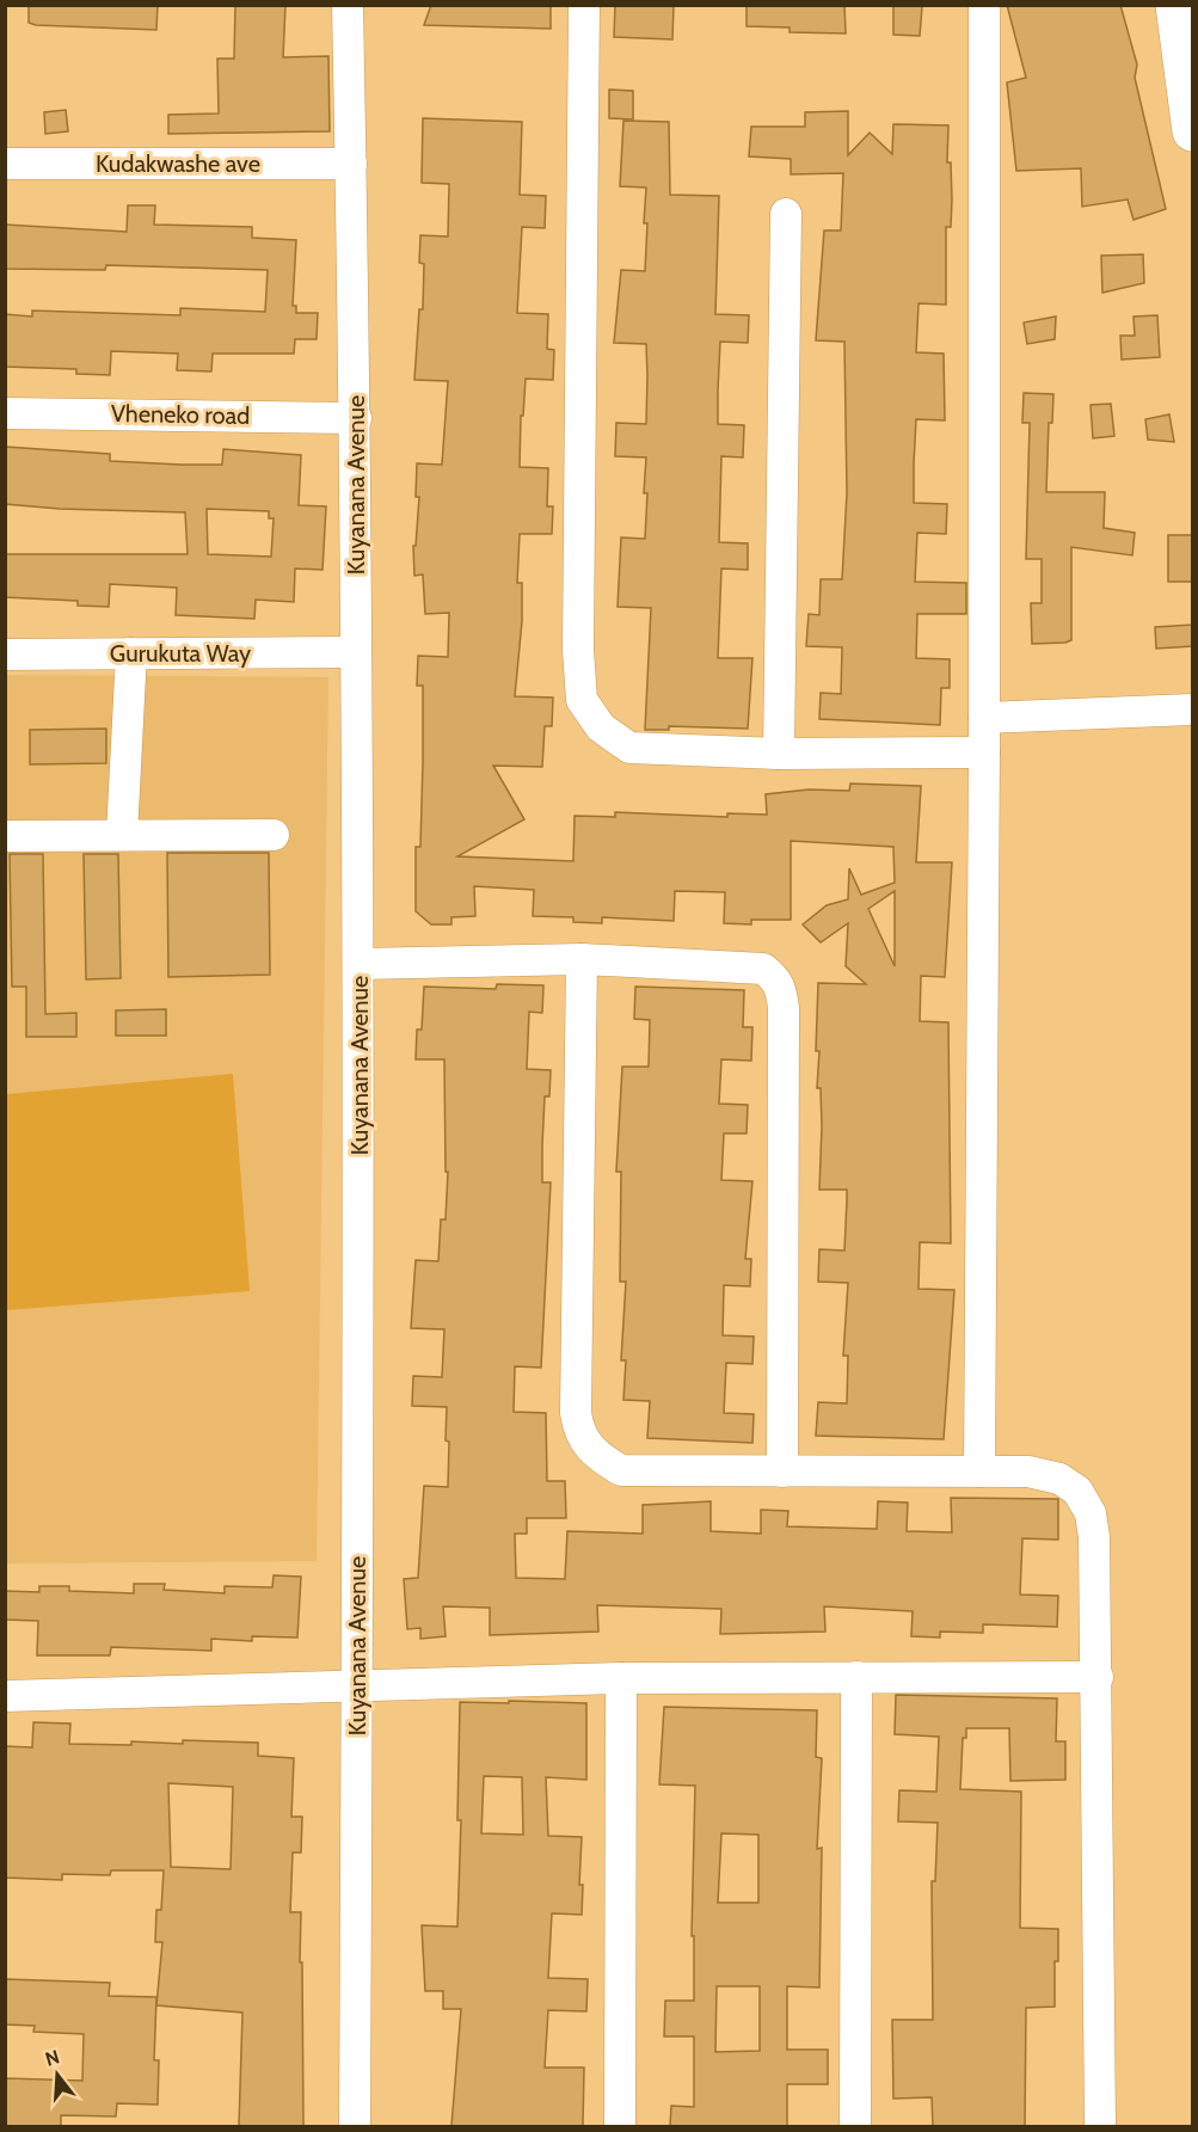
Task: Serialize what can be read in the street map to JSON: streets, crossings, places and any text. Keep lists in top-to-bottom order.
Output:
{
  "streets": {
    "street": [
      "Kudakwashe ave",
      "Vheneko road",
      "Kuyanana Avenue",
      "Gurukuta Way"
    ]
  },
  "crossings": [
    ["Kudakwashe ave", "Kuyanana Avenue"],
    ["Vheneko road", "Kuyanana Avenue"],
    ["Kuyanana Avenue", "Gurukuta Way"]
  ],
  "north": "top"
}
